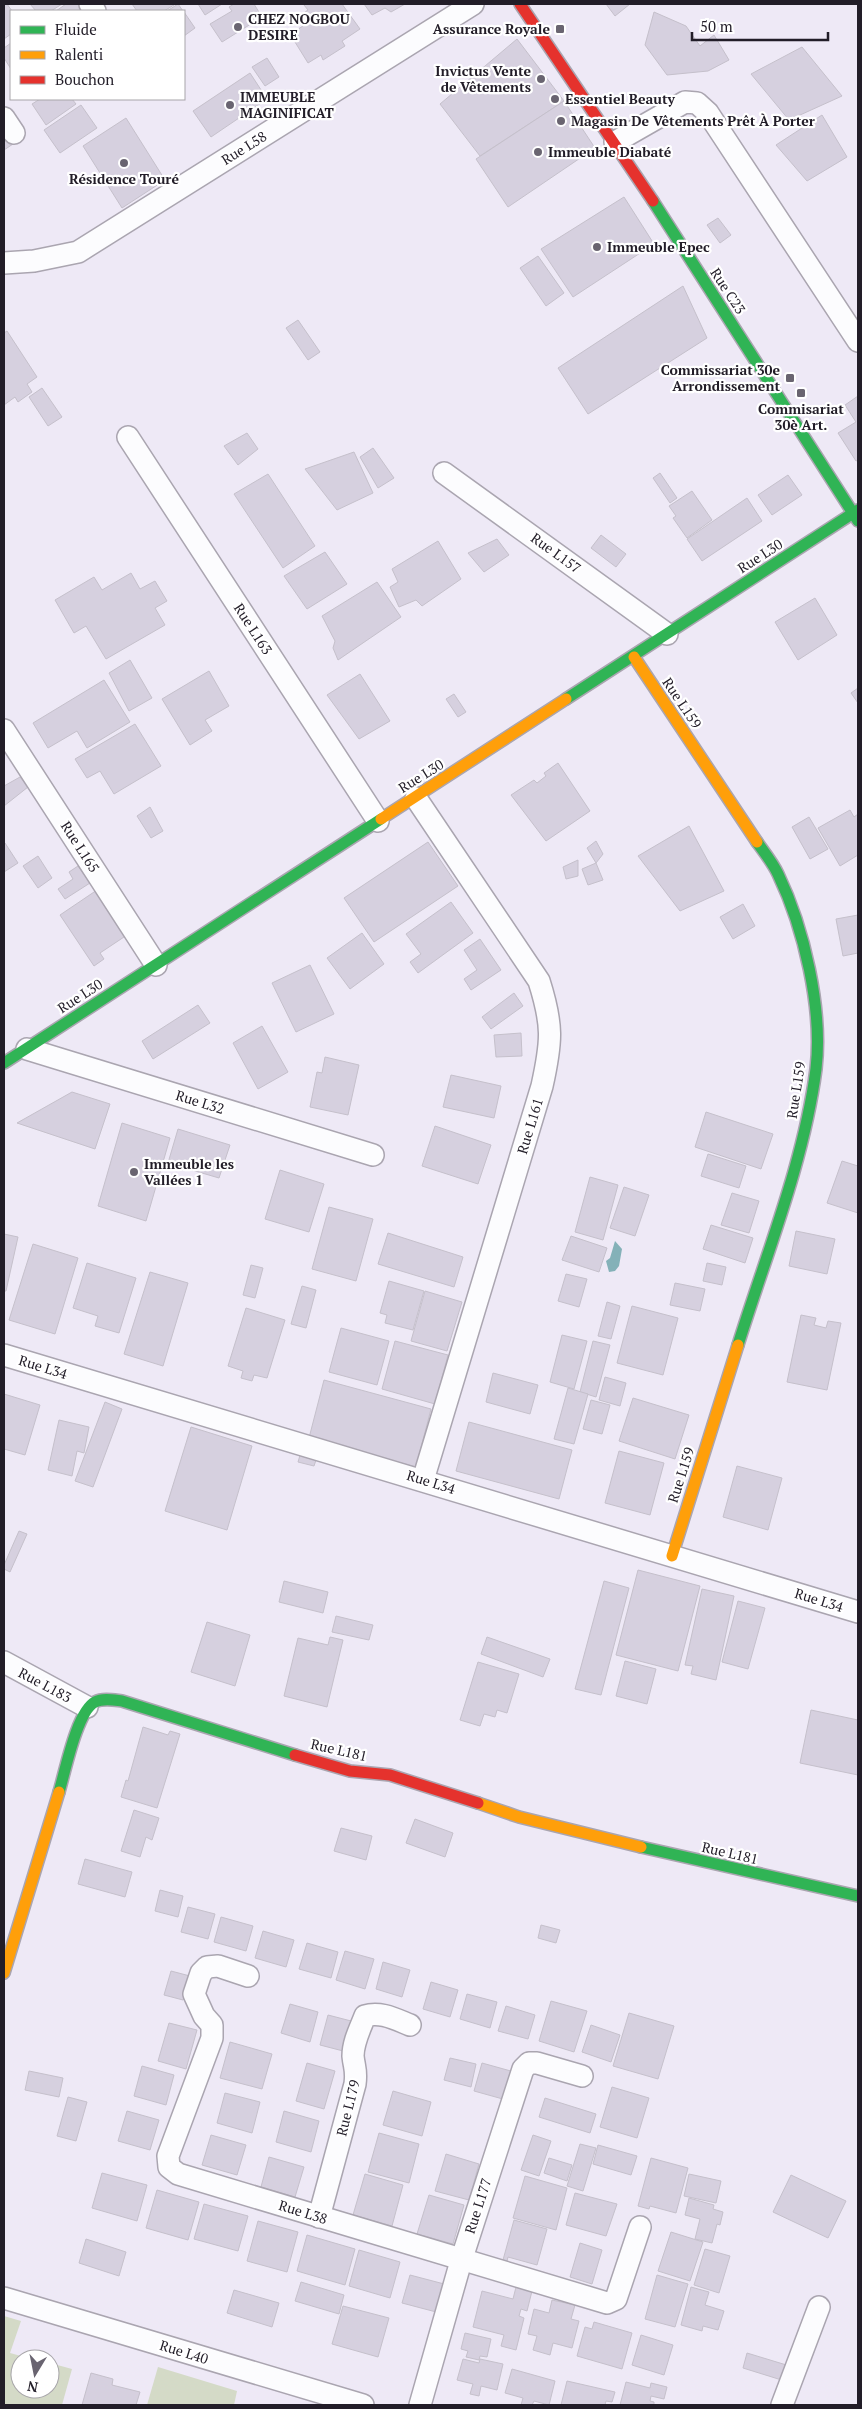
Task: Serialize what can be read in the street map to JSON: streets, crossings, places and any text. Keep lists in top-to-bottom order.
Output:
{
  "streets": {
    "street": [
      "Rue L58",
      "Rue C23",
      "Rue L157",
      "Rue L30",
      "Rue L163",
      "Rue L159",
      "Rue L165",
      "Rue L32",
      "Rue L161",
      "Rue L34",
      "Rue L183",
      "Rue L181",
      "Rue L179",
      "Rue L177",
      "Rue L38",
      "Rue L40"
    ]
  },
  "crossings": [
    ["Rue C23", "Rue L30"],
    ["Rue L157", "Rue L30"],
    ["Rue L30", "Rue L163"],
    ["Rue L30", "Rue L159"],
    ["Rue L30", "Rue L165"],
    ["Rue L30", "Rue L32"],
    ["Rue L30", "Rue L161"],
    ["Rue L159", "Rue L34"],
    ["Rue L161", "Rue L34"],
    ["Rue L183", "Rue L181"],
    ["Rue L179", "Rue L38"],
    ["Rue L177", "Rue L38"]
  ],
  "places": {
    "other": [
      "CHEZ NOGBOU DESIRE",
      "Invictus Vente de Vêtements",
      "Essentiel Beauty",
      "IMMEUBLE MAGINIFICAT",
      "Magasin De Vêtements Prêt À Porter",
      "Immeuble Diabaté",
      "Résidence Touré",
      "Immeuble Epec",
      "Immeuble les Vallées 1"
    ],
    "transit": ["Assurance Royale", "Commissariat 30e Arrondissement", "Commisariat 30è Art."]
  },
  "legend": ["Fluide", "Ralenti", "Bouchon"],
  "scale_bar": "50 m",
  "north": "bottom"
}
